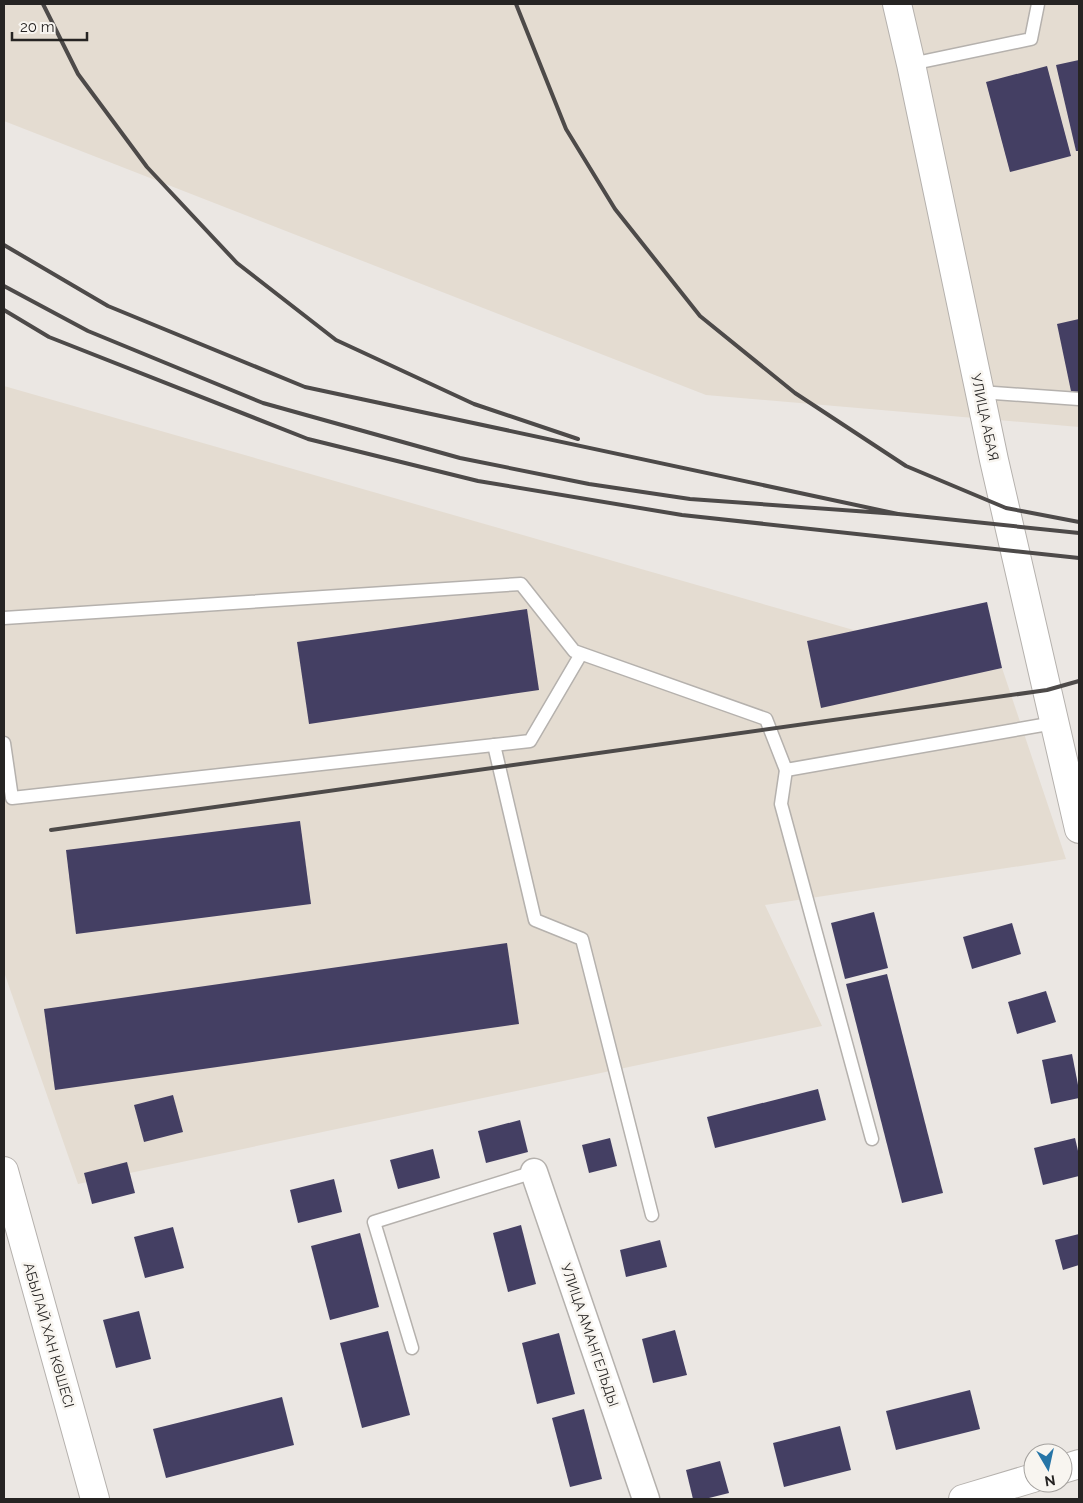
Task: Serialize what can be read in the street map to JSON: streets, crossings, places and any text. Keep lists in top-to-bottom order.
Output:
{
  "streets": {
    "street": ["УЛИЦА АБАЯ", "АБЫЛАЙ ХАН КӨШЕСІ", "УЛИЦА АМАНГЕЛЬДЫ"]
  },
  "scale_bar": "20 m",
  "north": "bottom"
}
